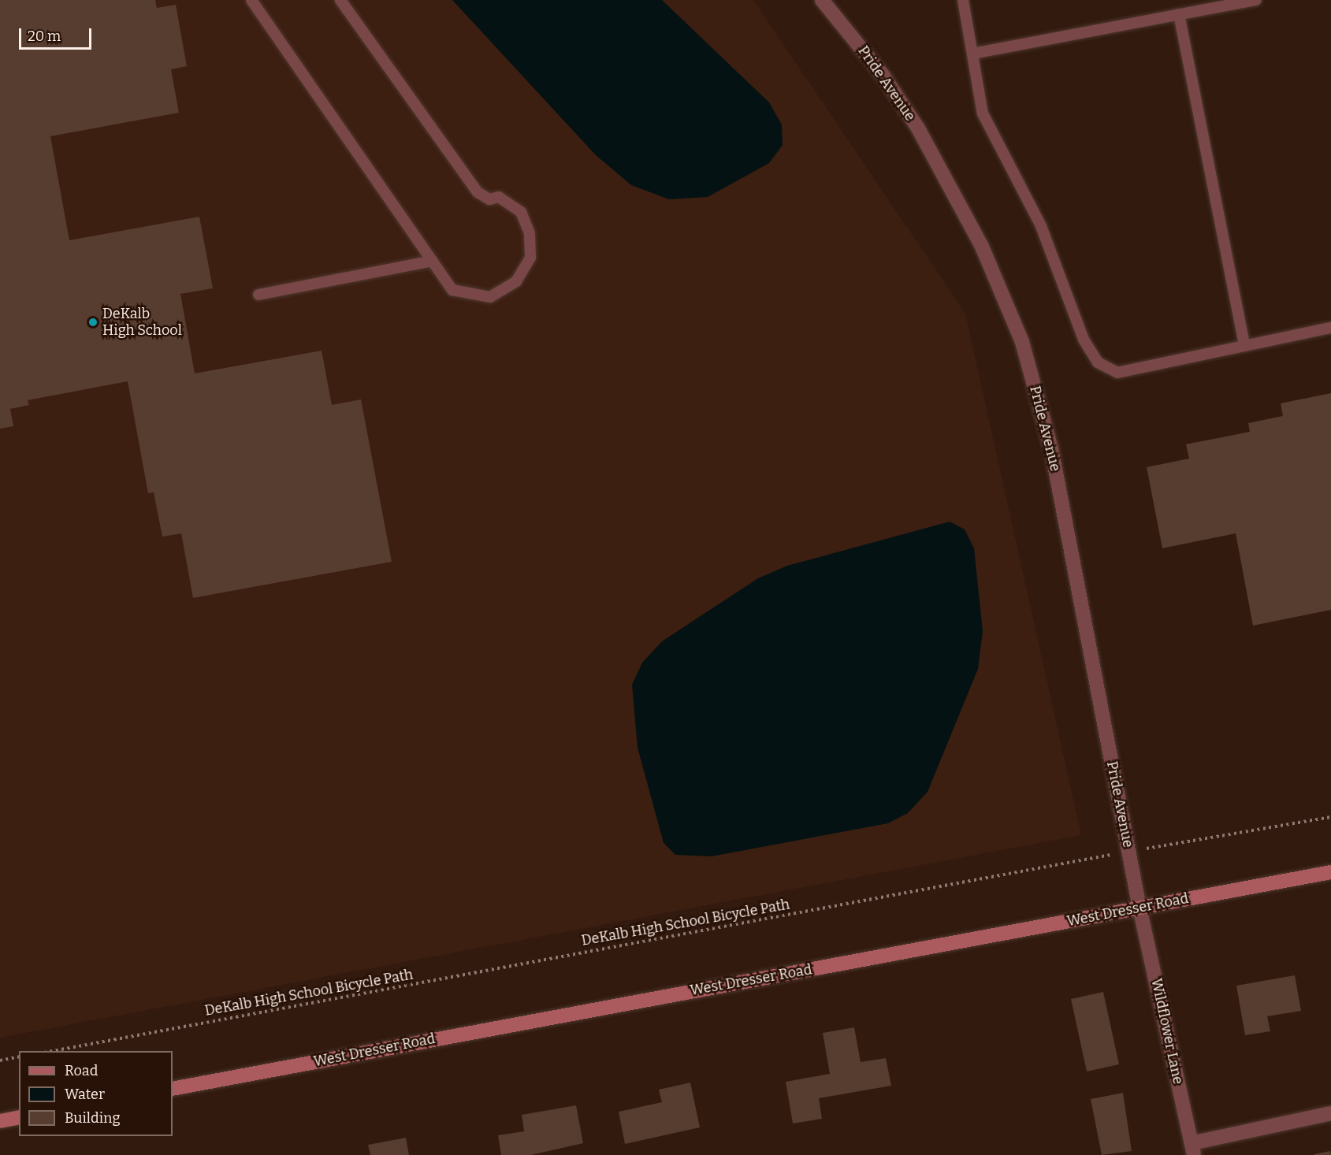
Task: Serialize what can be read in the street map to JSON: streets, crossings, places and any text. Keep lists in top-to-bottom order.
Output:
{
  "streets": {
    "street": ["Pride Avenue", "West Dresser Road", "Wildflower Lane"],
    "path": ["DeKalb High School Bicycle Path"]
  },
  "crossings": [
    ["Pride Avenue", "West Dresser Road"],
    ["Pride Avenue", "DeKalb High School Bicycle Path"],
    ["Pride Avenue", "Wildflower Lane"],
    ["West Dresser Road", "Wildflower Lane"]
  ],
  "places": ["DeKalb High School"],
  "legend": ["Road", "Water", "Building"],
  "scale_bar": "20 m"
}
